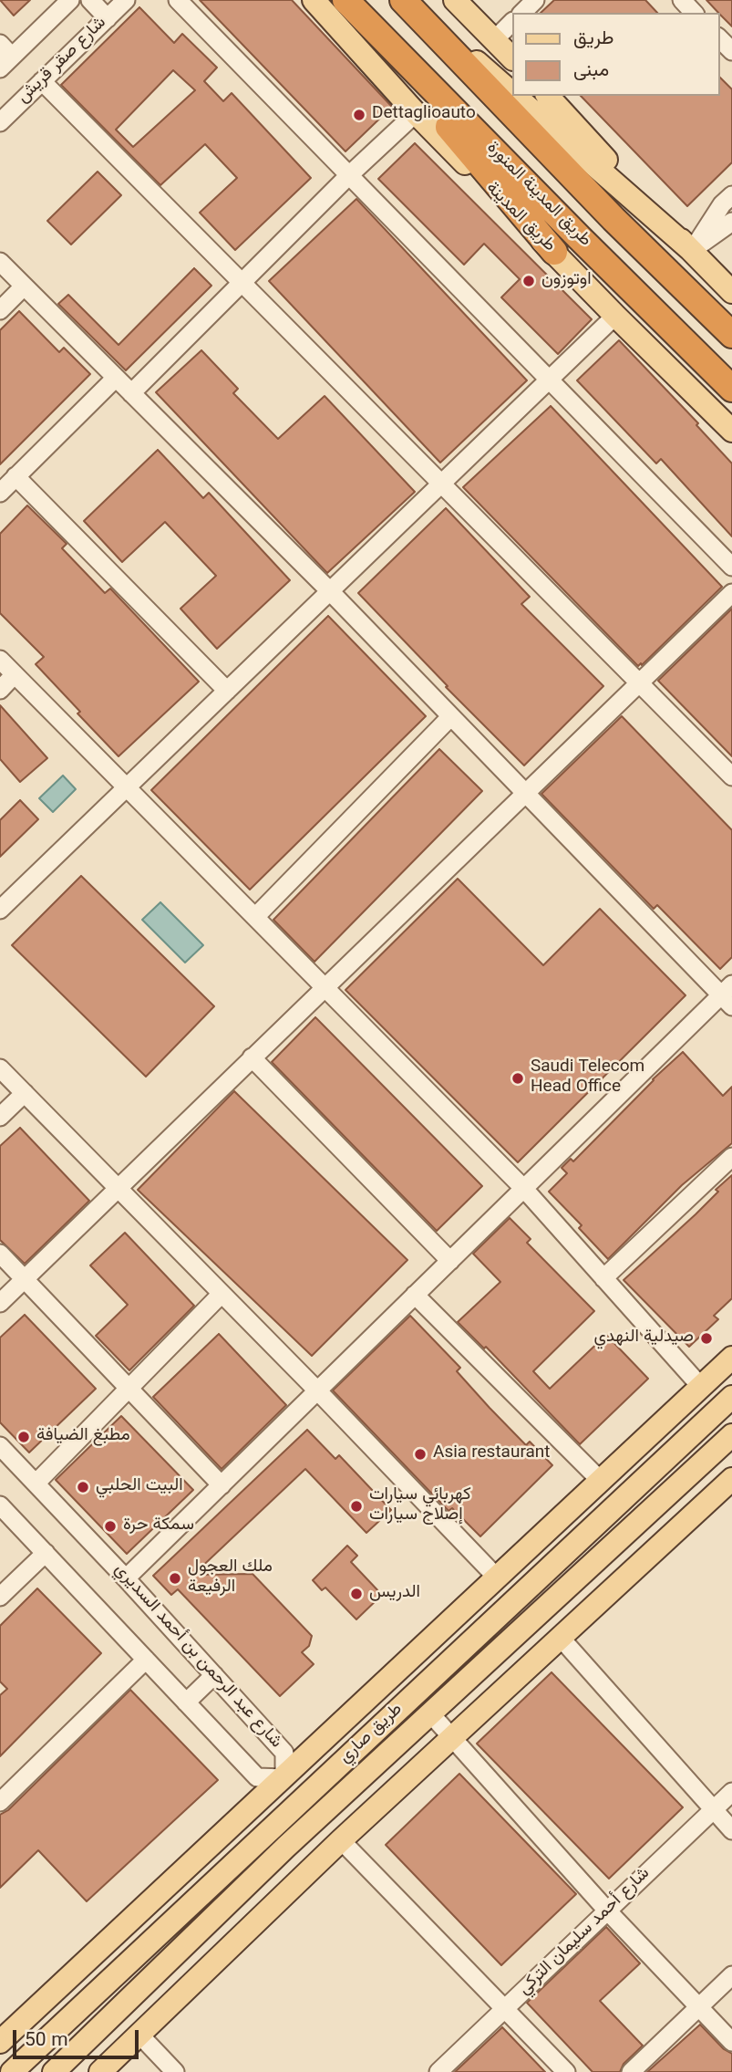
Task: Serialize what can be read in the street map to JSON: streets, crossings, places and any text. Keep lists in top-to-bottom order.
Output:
{
  "streets": {
    "highway": ["طريق المدينة المنورة"],
    "main road": ["طريق المدينة", "طريق صاري"],
    "street": ["شارع صقر قريش", "شارع عبد الرحمن بن أحمد السديري", "شارع أحمد سليمان التركي"]
  },
  "places": [
    "Dettaglioauto",
    "اوتوزون",
    "Saudi Telecom Head Office",
    "صيدلية النهدي",
    "مطبغ الضيافة",
    "Asia restaurant",
    "البيت الحلبي",
    "كهربائي سيارات إصلاح سيارات",
    "سمكة حرة",
    "ملك العجول الرفيعة",
    "الدريس"
  ],
  "legend": ["طريق", "مبنى"],
  "scale_bar": "50 m"
}
